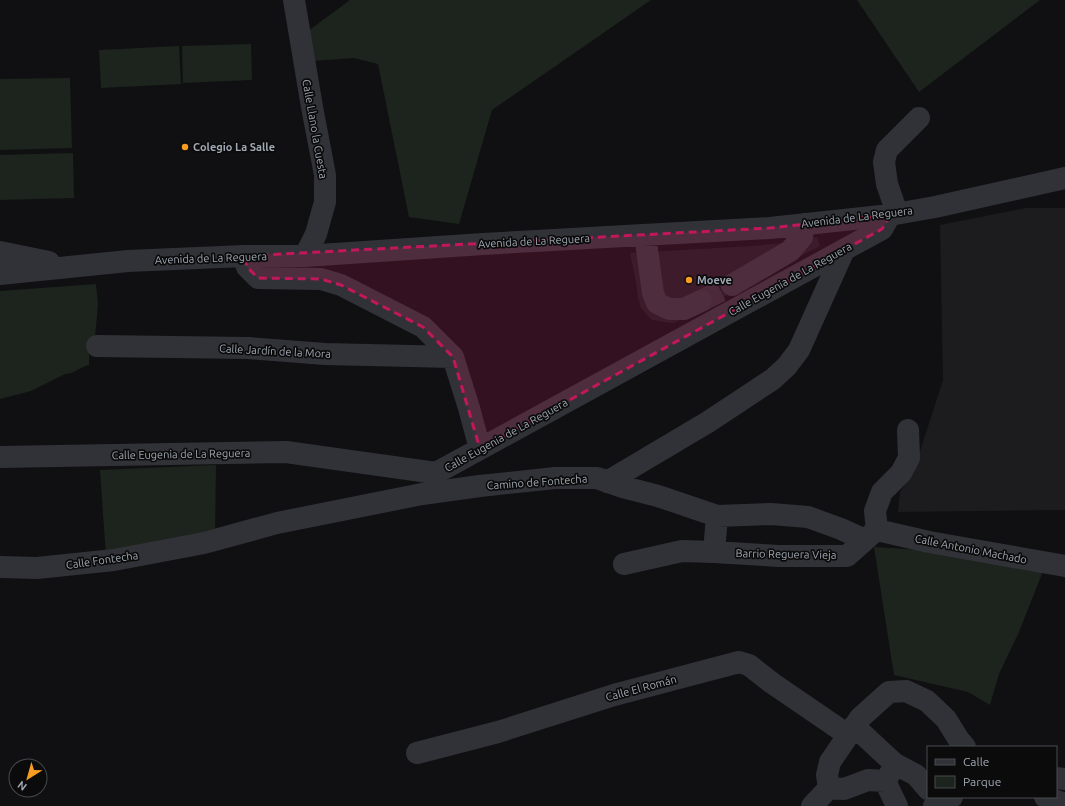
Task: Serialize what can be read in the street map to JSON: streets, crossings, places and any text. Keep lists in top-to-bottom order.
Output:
{
  "streets": {
    "street": [
      "Calle Llano la Cuesta",
      "Avenida de La Reguera",
      "Calle Eugenia de La Reguera",
      "Calle Jardín de la Mora",
      "Camino de Fontecha",
      "Calle Antonio Machado",
      "Barrio Reguera Vieja",
      "Calle Fontecha",
      "Calle El Román"
    ]
  },
  "crossings": [
    ["Calle Llano la Cuesta", "Avenida de La Reguera"],
    ["Avenida de La Reguera", "Calle Eugenia de La Reguera"],
    ["Calle Eugenia de La Reguera", "Camino de Fontecha"],
    ["Camino de Fontecha", "Calle Antonio Machado"],
    ["Camino de Fontecha", "Barrio Reguera Vieja"],
    ["Camino de Fontecha", "Calle Fontecha"],
    ["Calle Antonio Machado", "Barrio Reguera Vieja"]
  ],
  "places": ["Colegio La Salle", "Moeve"],
  "legend": ["Calle", "Parque"],
  "north": "bottom left"
}
